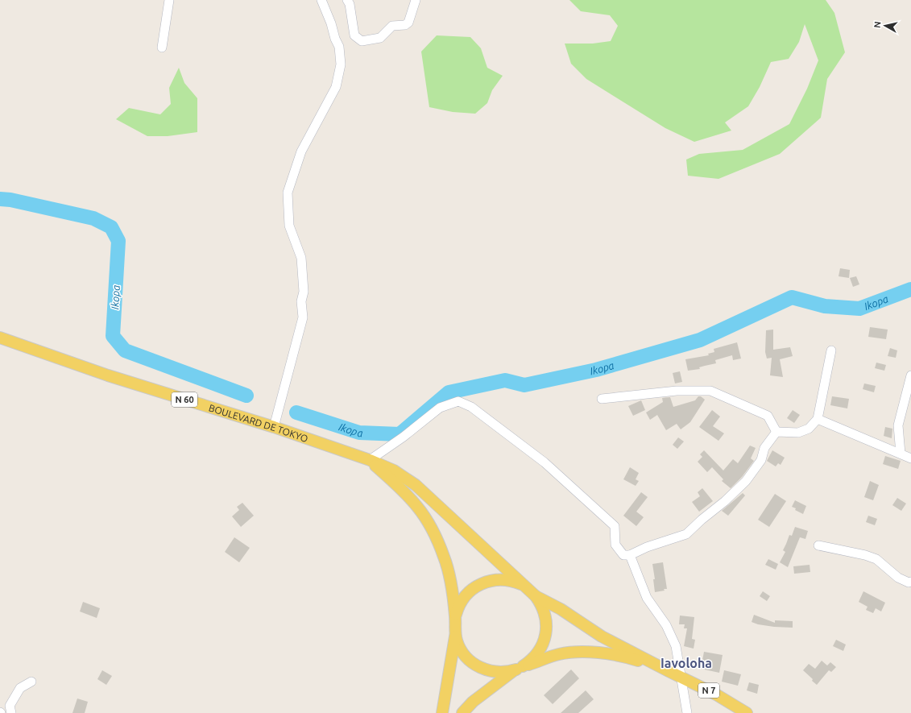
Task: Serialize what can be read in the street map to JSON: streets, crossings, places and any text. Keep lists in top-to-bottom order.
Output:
{
  "streets": {
    "main road": ["N 60", "BOULEVARD DE TOKYO", "N 7"]
  },
  "districts": ["Iavoloha"],
  "water": ["Ikopa"],
  "north": "left"
}
